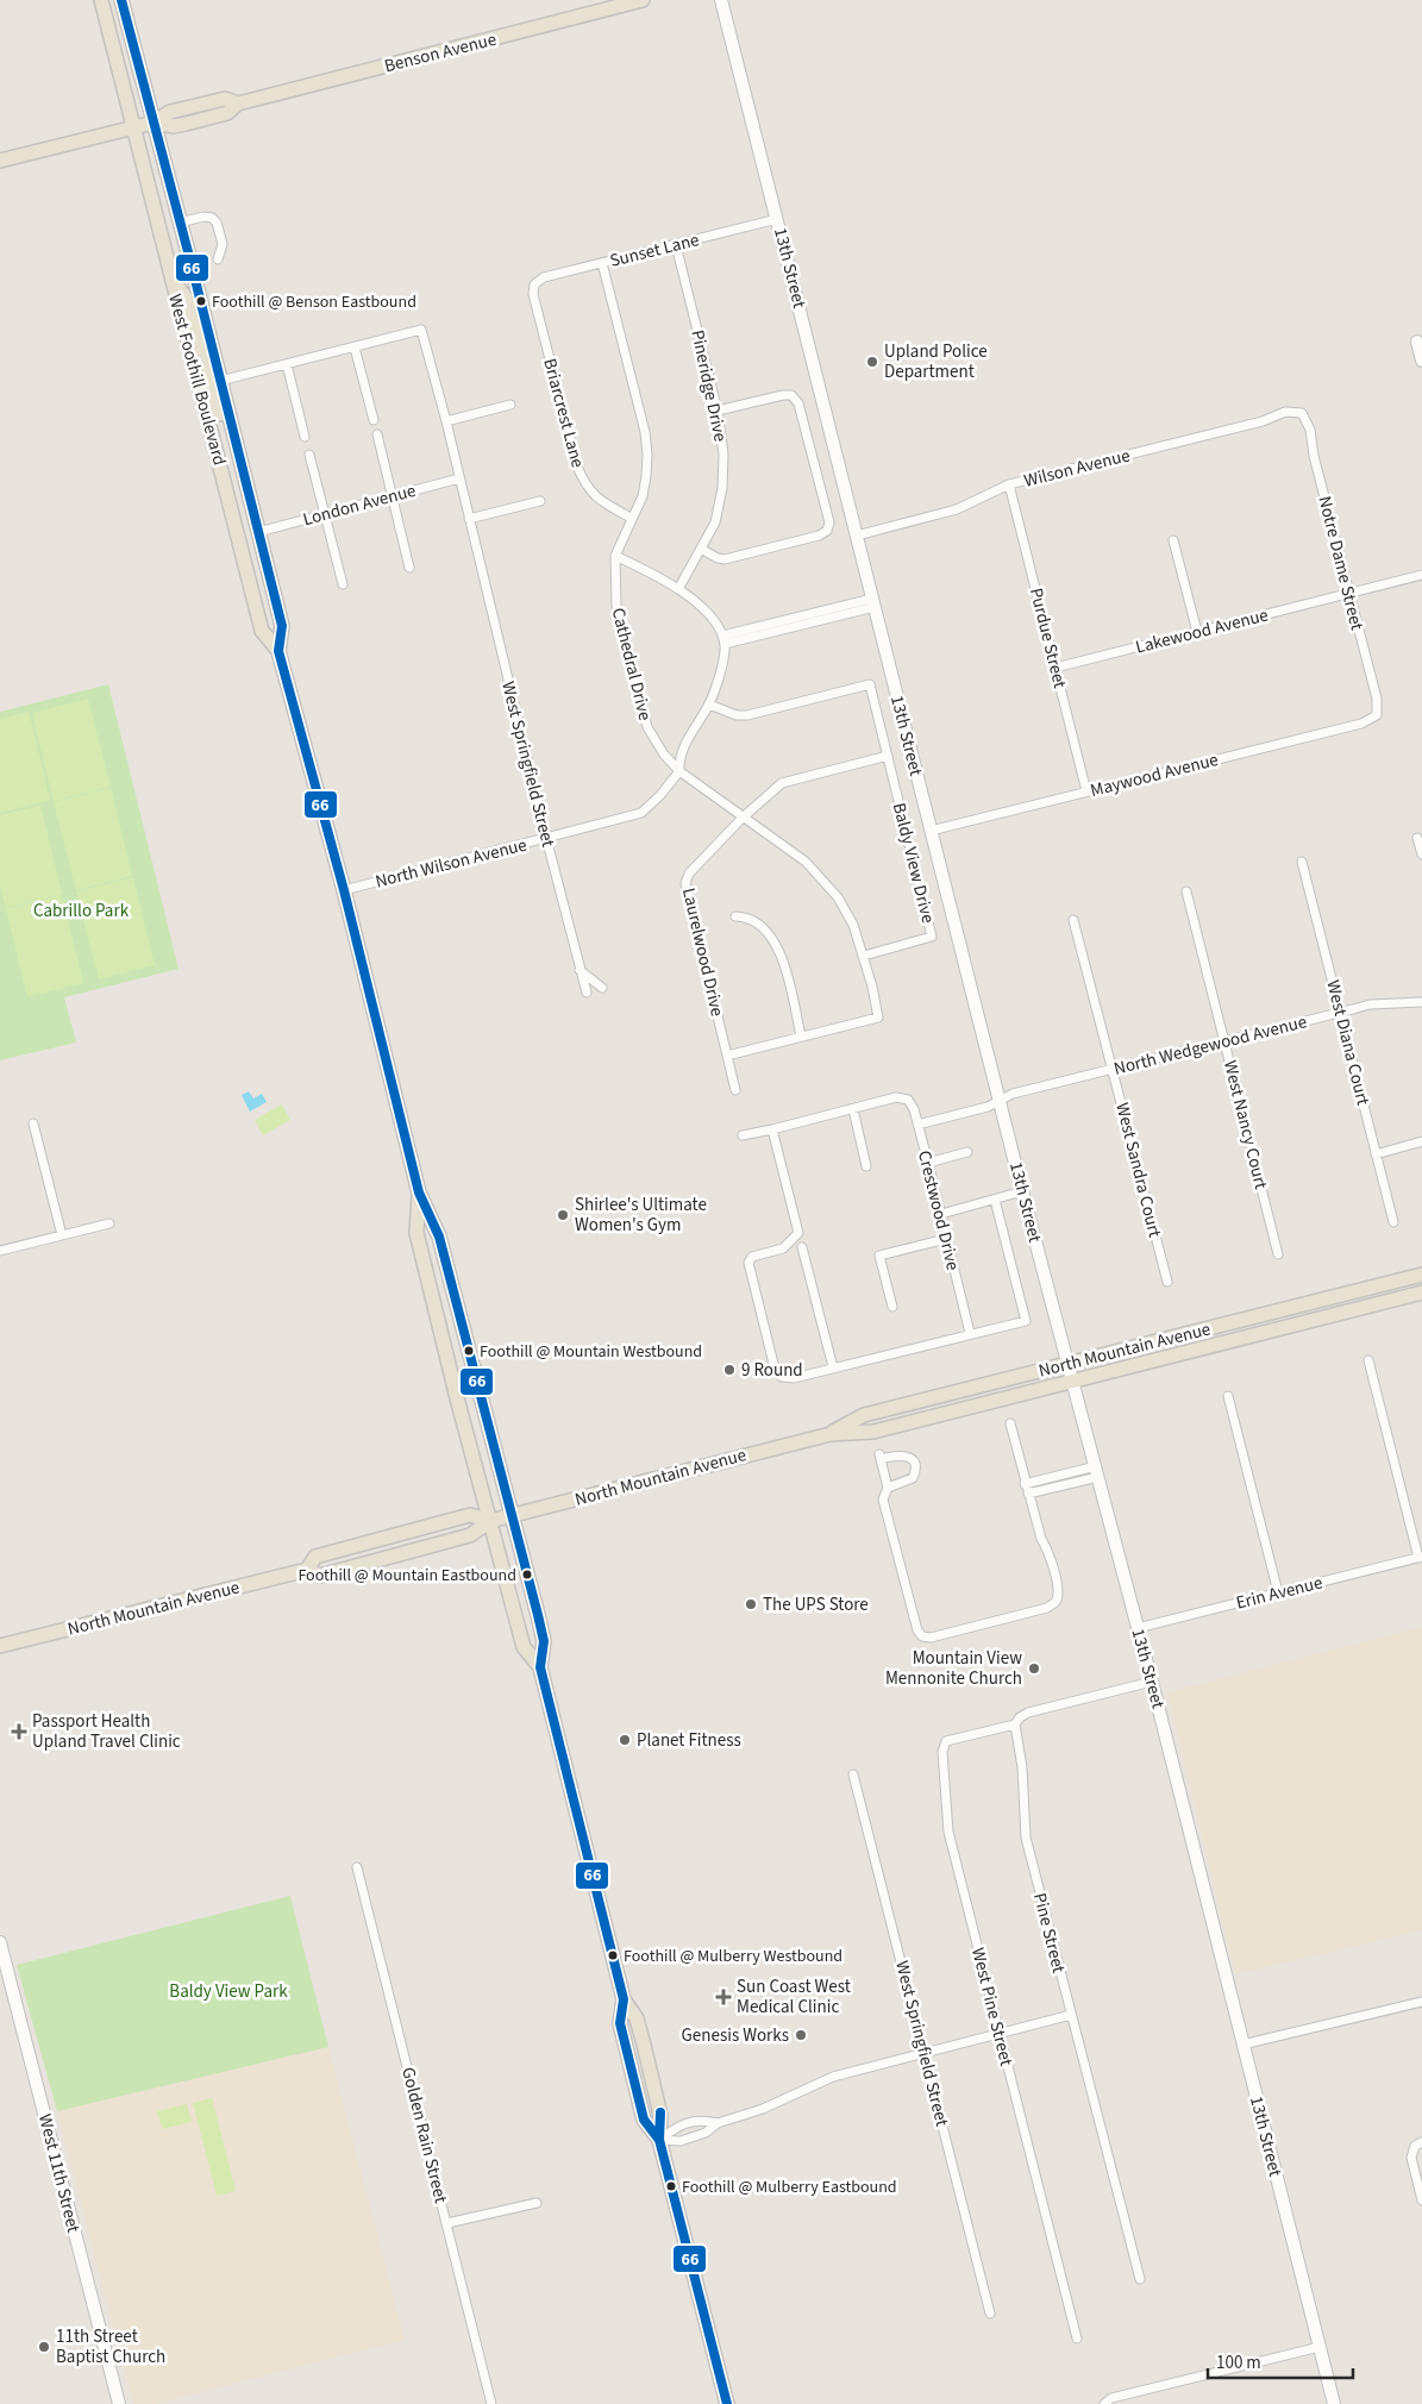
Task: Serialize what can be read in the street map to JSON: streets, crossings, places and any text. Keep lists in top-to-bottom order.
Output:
{
  "streets": {
    "main road": ["Benson Avenue", "West Foothill Boulevard", "North Mountain Avenue"],
    "street": [
      "Sunset Lane",
      "13th Street",
      "Pineridge Drive",
      "Briarcrest Lane",
      "Wilson Avenue",
      "London Avenue",
      "Notre Dame Street",
      "Lakewood Avenue",
      "Purdue Street",
      "Cathedral Drive",
      "West Springfield Street",
      "Maywood Avenue",
      "North Wilson Avenue",
      "Baldy View Drive",
      "Laurelwood Drive",
      "West Diana Court",
      "North Wedgewood Avenue",
      "West Nancy Court",
      "West Sandra Court",
      "Crestwood Drive",
      "Erin Avenue",
      "Pine Street",
      "West Pine Street",
      "Golden Rain Street",
      "West 11th Street"
    ]
  },
  "crossings": [
    ["Benson Avenue", "West Foothill Boulevard"],
    ["Sunset Lane", "13th Street"],
    ["Sunset Lane", "Pineridge Drive"],
    ["Sunset Lane", "Briarcrest Lane"],
    ["Sunset Lane", "Cathedral Drive"],
    ["13th Street", "Wilson Avenue"],
    ["13th Street", "Maywood Avenue"],
    ["13th Street", "North Wedgewood Avenue"],
    ["13th Street", "North Mountain Avenue"],
    ["13th Street", "Erin Avenue"],
    ["West Foothill Boulevard", "London Avenue"],
    ["West Foothill Boulevard", "North Wilson Avenue"],
    ["West Foothill Boulevard", "North Mountain Avenue"],
    ["Briarcrest Lane", "Cathedral Drive"],
    ["Wilson Avenue", "Notre Dame Street"],
    ["Wilson Avenue", "Purdue Street"],
    ["London Avenue", "West Springfield Street"],
    ["Notre Dame Street", "Lakewood Avenue"],
    ["Notre Dame Street", "Maywood Avenue"],
    ["Lakewood Avenue", "Purdue Street"],
    ["Purdue Street", "Maywood Avenue"],
    ["Cathedral Drive", "North Wilson Avenue"],
    ["Cathedral Drive", "Baldy View Drive"],
    ["Cathedral Drive", "Laurelwood Drive"],
    ["West Springfield Street", "North Wilson Avenue"],
    ["Baldy View Drive", "Laurelwood Drive"],
    ["West Diana Court", "North Wedgewood Avenue"],
    ["North Wedgewood Avenue", "West Nancy Court"],
    ["North Wedgewood Avenue", "West Sandra Court"],
    ["North Wedgewood Avenue", "Crestwood Drive"],
    ["Pine Street", "West Pine Street"]
  ],
  "parks": ["Cabrillo Park", "Baldy View Park"],
  "places": {
    "other": [
      "Foothill @ Benson Eastbound",
      "Upland Police Department",
      "Shirlee's Ultimate Women's Gym",
      "Foothill @ Mountain Westbound",
      "9 Round",
      "Foothill @ Mountain Eastbound",
      "The UPS Store",
      "Mountain View Mennonite Church",
      "Planet Fitness",
      "Foothill @ Mulberry Westbound",
      "Genesis Works",
      "Foothill @ Mulberry Eastbound",
      "11th Street Baptist Church"
    ],
    "health": ["Passport Health Upland Travel Clinic", "Sun Coast West Medical Clinic"]
  },
  "lines": ["transit line 66"],
  "scale_bar": "100 m"
}
